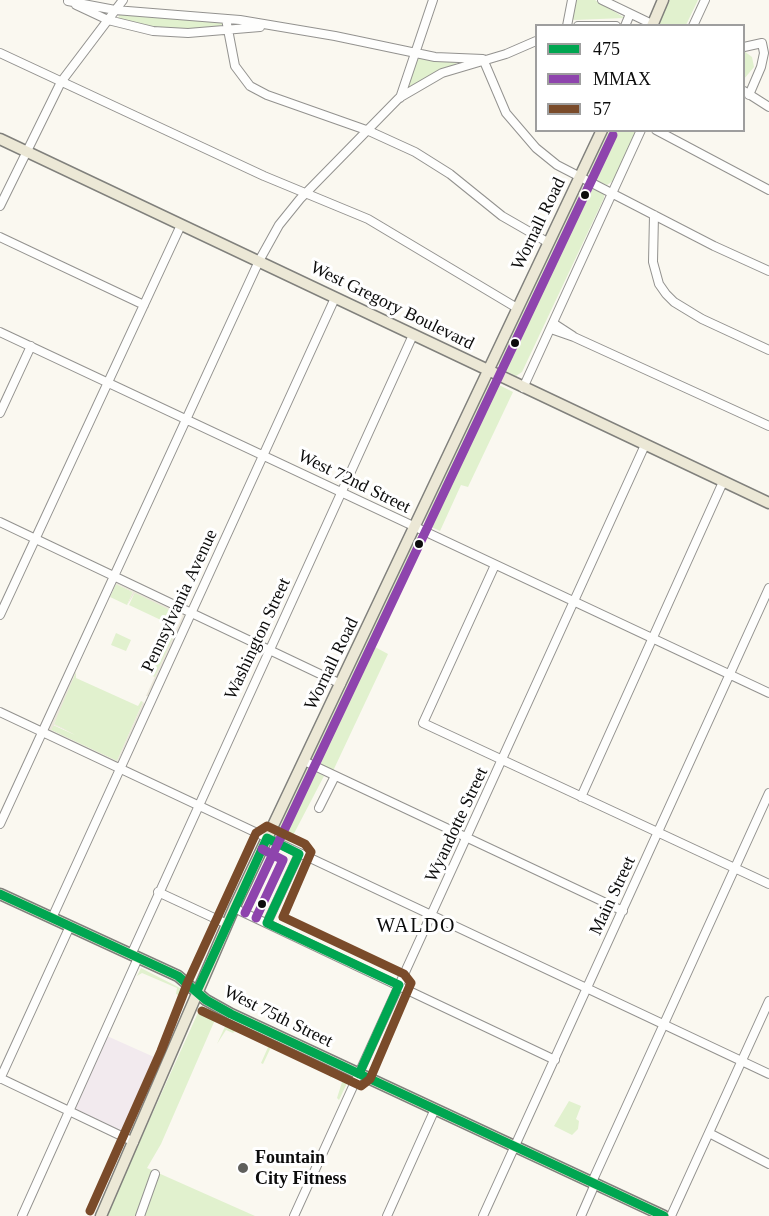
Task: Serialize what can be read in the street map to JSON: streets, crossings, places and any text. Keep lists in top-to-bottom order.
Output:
{
  "streets": {
    "main road": ["Wornall Road", "West Gregory Boulevard", "West 75th Street"],
    "street": [
      "West 72nd Street",
      "Pennsylvania Avenue",
      "Washington Street",
      "Wyandotte Street",
      "Main Street"
    ]
  },
  "crossings": [
    ["Wornall Road", "West Gregory Boulevard"],
    ["Wornall Road", "West 72nd Street"],
    ["Wornall Road", "West 75th Street"],
    ["West Gregory Boulevard", "Pennsylvania Avenue"],
    ["West Gregory Boulevard", "Washington Street"],
    ["West Gregory Boulevard", "Wyandotte Street"],
    ["West 72nd Street", "Pennsylvania Avenue"],
    ["West 72nd Street", "Washington Street"],
    ["West 72nd Street", "Wyandotte Street"],
    ["West 72nd Street", "Main Street"],
    ["Pennsylvania Avenue", "West 75th Street"],
    ["Washington Street", "West 75th Street"],
    ["Wyandotte Street", "West 75th Street"],
    ["Main Street", "West 75th Street"]
  ],
  "districts": ["WALDO"],
  "places": ["Fountain City Fitness"],
  "lines": ["transit line MMAX", "transit line 57", "transit line 475"],
  "legend": ["475", "MMAX", "57"]
}
